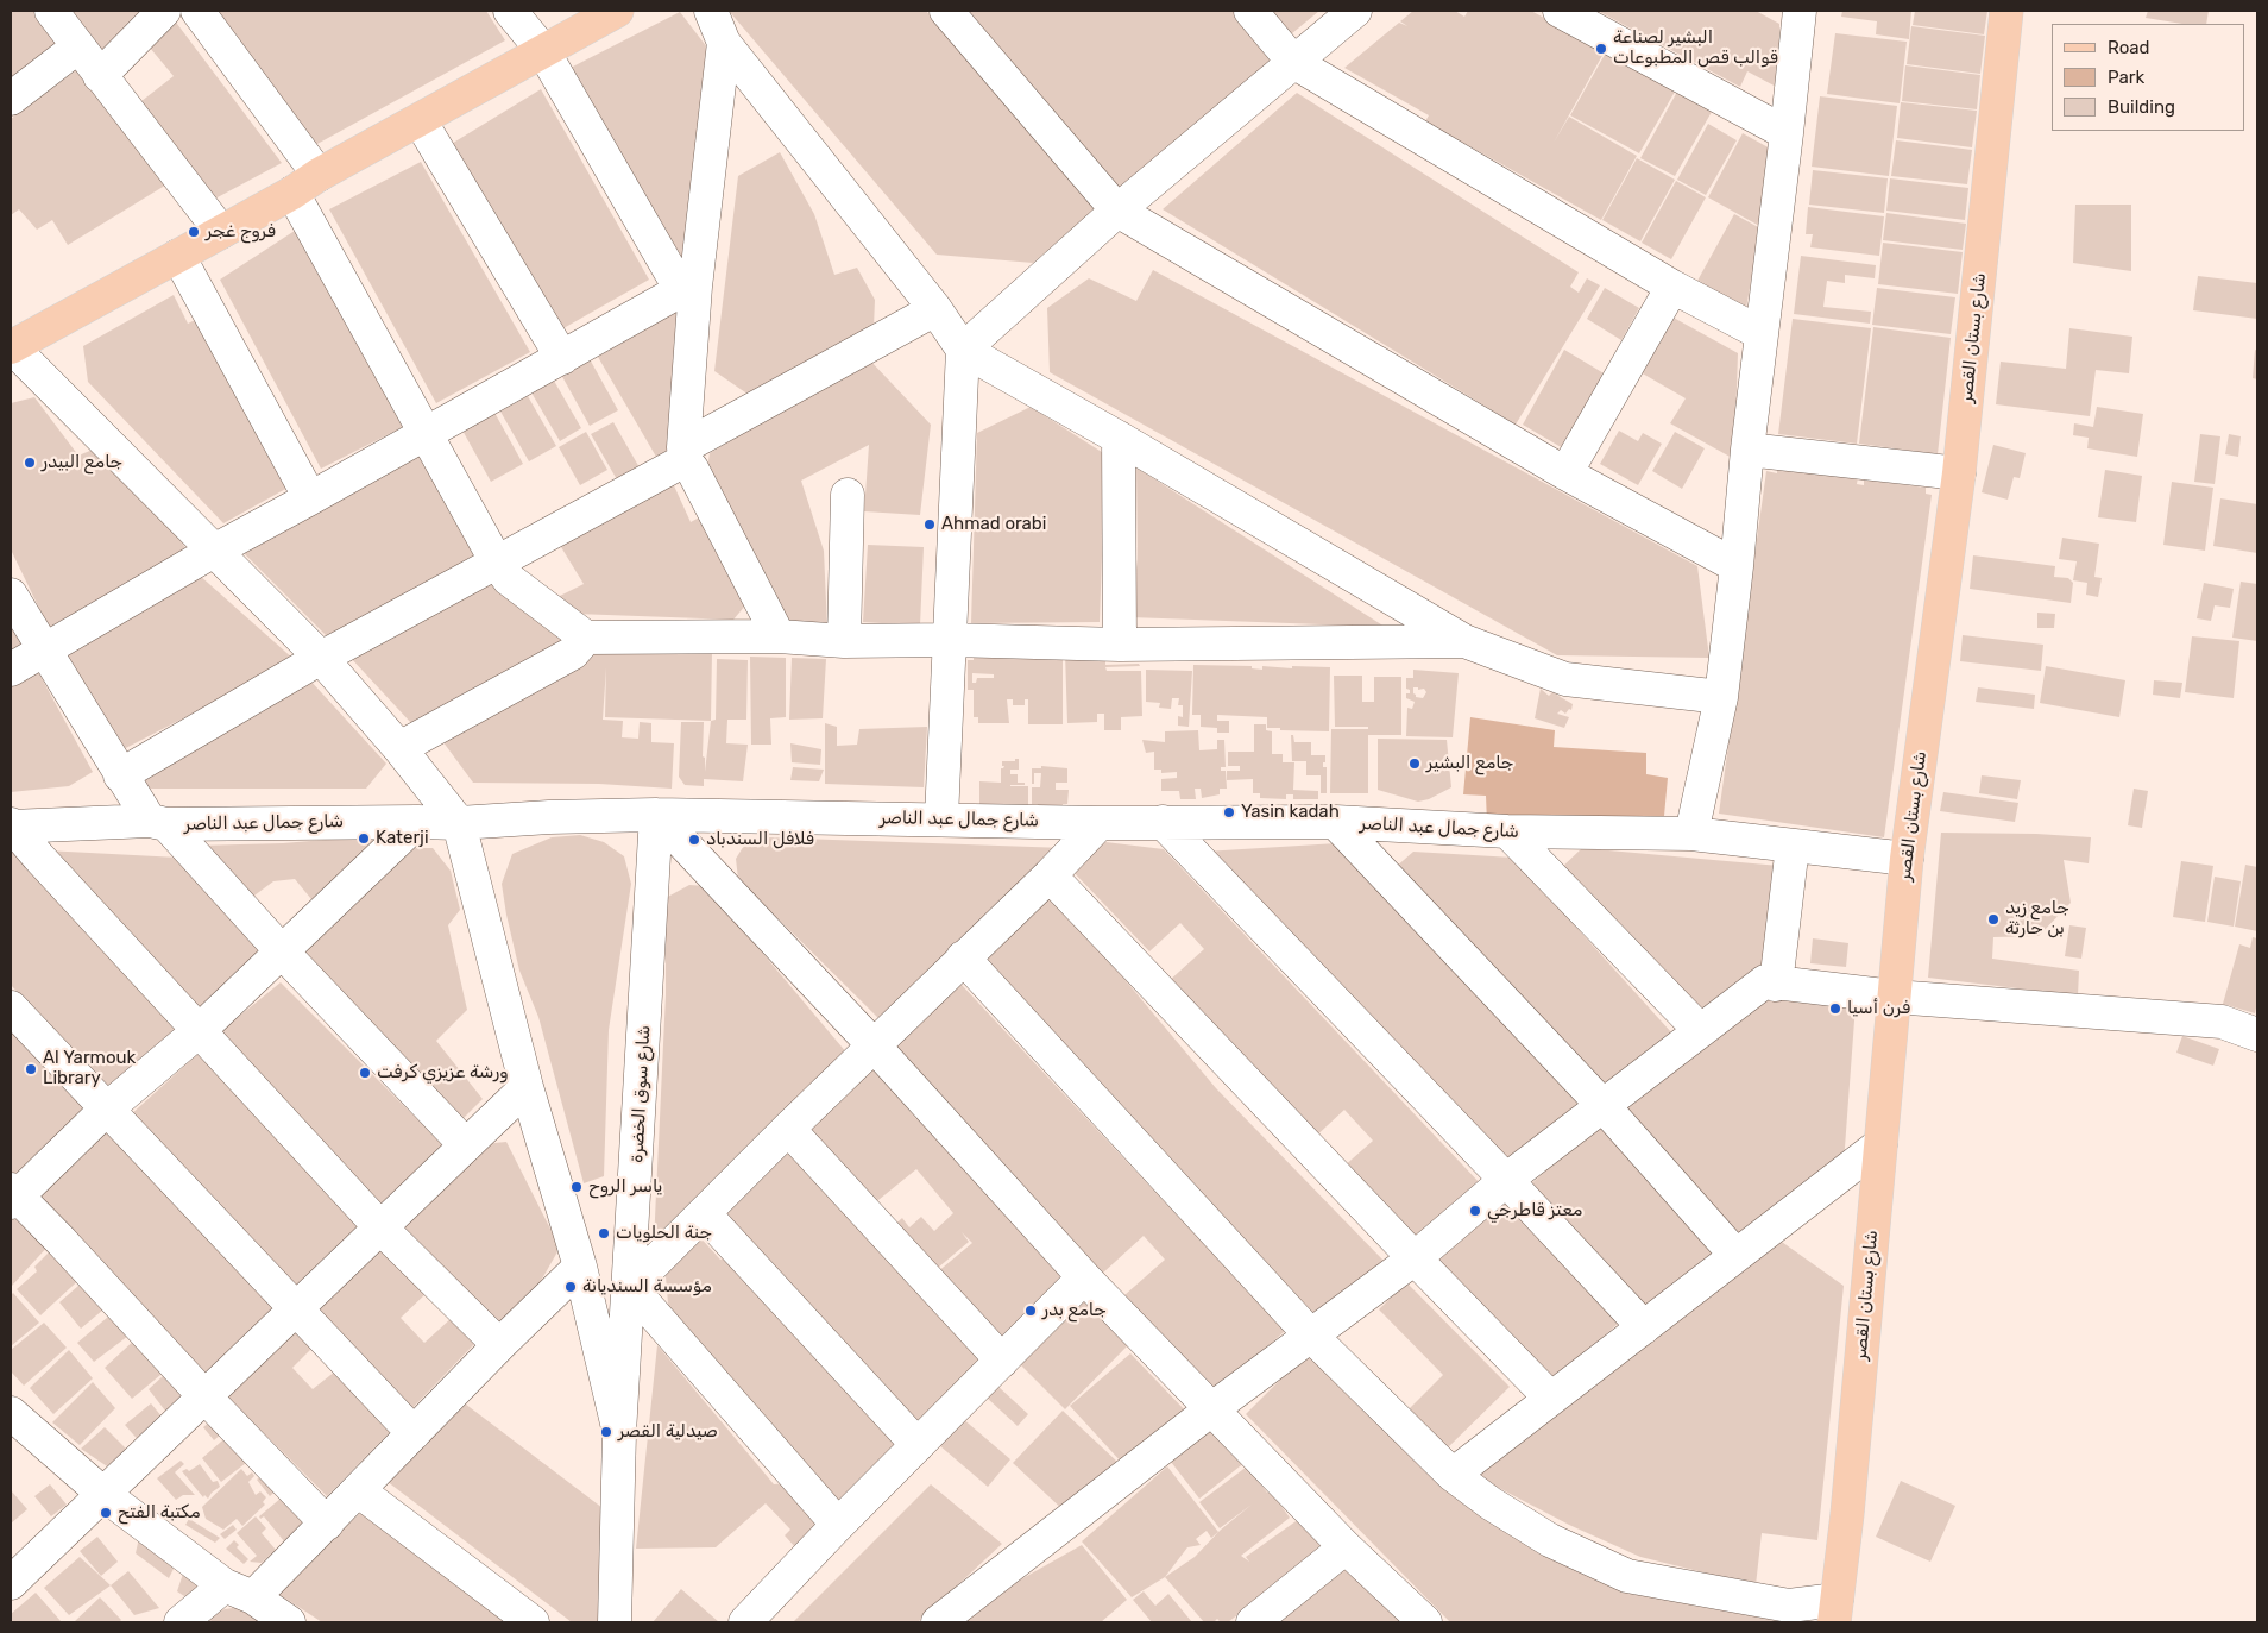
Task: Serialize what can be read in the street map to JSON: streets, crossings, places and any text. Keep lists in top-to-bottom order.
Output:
{
  "streets": {
    "main road": ["شارع بستان القصر"],
    "street": ["شارع جمال عبد الناصر", "شارع سوق الخضرة"]
  },
  "crossings": [
    ["شارع بستان القصر", "شارع جمال عبد الناصر"],
    ["شارع جمال عبد الناصر", "شارع سوق الخضرة"]
  ],
  "places": [
    "البشير لصناعة قوالب قص المطبوعات",
    "فروج غجر",
    "جامع البيدر",
    "Ahmad orabi",
    "جامع البشير",
    "Yasin kadah",
    "Katerji",
    "فلافل السندباد",
    "جامع زيد بن حارثة",
    "فرن أسيا",
    "Al Yarmouk Library",
    "ورشة عزيزي كرفت",
    "ياسر الروح",
    "معتز قاطرجي",
    "جنة الحلويات",
    "مؤسسة السنديانة",
    "جامع بدر",
    "صيدلية القصر",
    "مكتبة الفتح"
  ],
  "legend": ["Road", "Park", "Building"]
}
